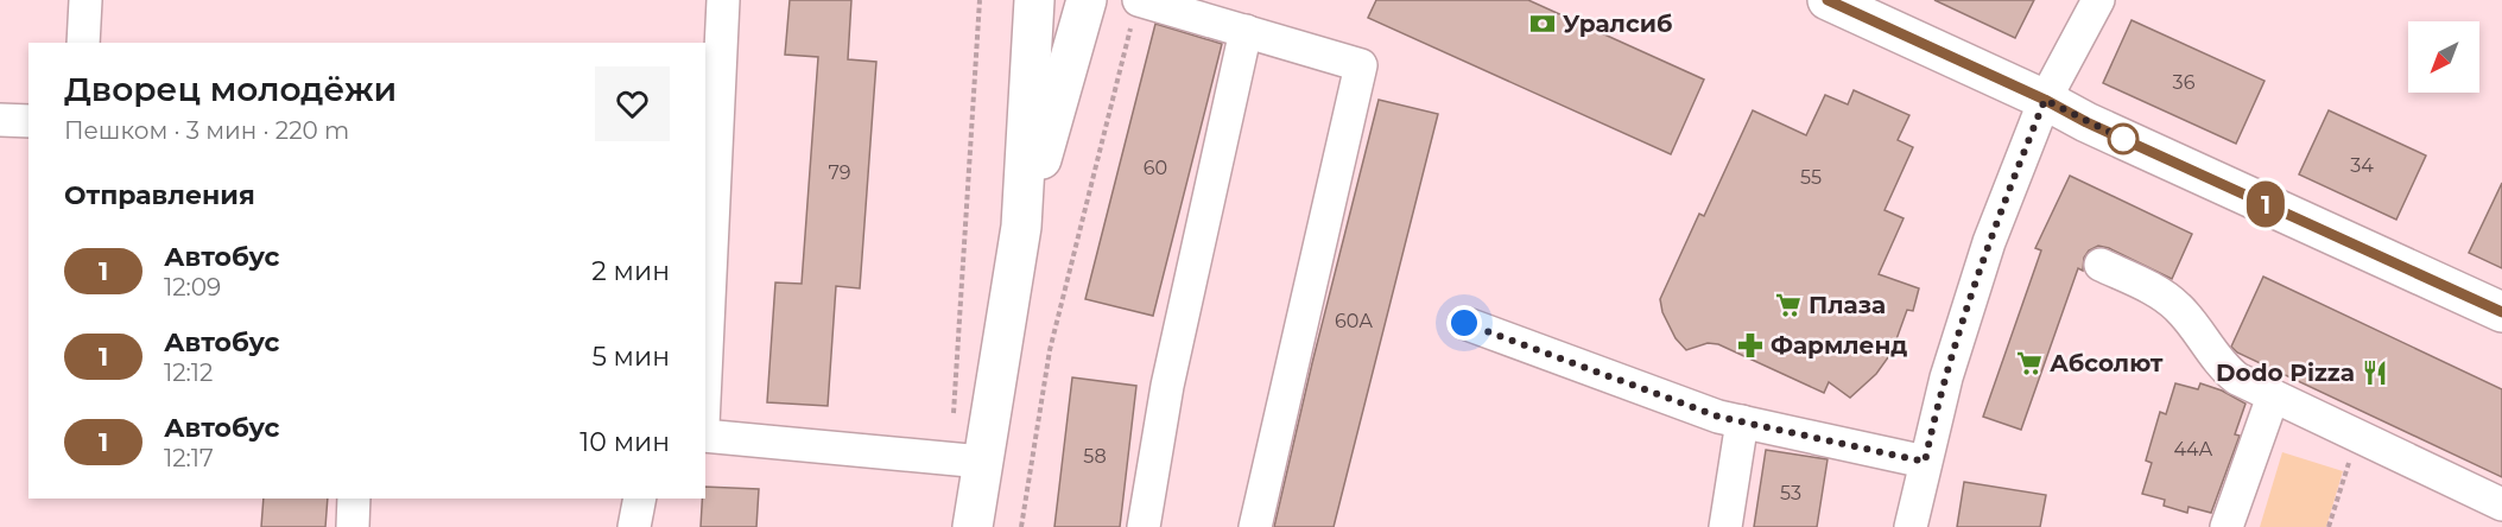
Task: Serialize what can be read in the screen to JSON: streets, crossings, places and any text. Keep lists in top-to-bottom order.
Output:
{
  "places": {
    "bank": ["Уралсиб"],
    "supermarket": ["Плаза", "Абсолют"],
    "pharmacy": ["Фармленд"],
    "restaurant": ["Dodo Pizza"]
  },
  "lines": ["bus line 1"],
  "house_numbers": [
    "36",
    "34",
    "60",
    "79",
    "55",
    "60А",
    "44А",
    "58",
    "53"
  ],
  "north": "bottom left",
  "page": {
    "on_map": "1",
    "heading": [
      ["Дворец молодёжи", "Пешком · 3 мин · 220 m"],
      "Отправления"
    ],
    "list": [
      {
        "mark": "1",
        "name": "Автобус",
        "note": "12:09",
        "value": "2 мин"
      },
      {
        "mark": "1",
        "name": "Автобус",
        "note": "12:12",
        "value": "5 мин"
      },
      {
        "mark": "1",
        "name": "Автобус",
        "note": "12:17",
        "value": "10 мин"
      }
    ]
  }
}
